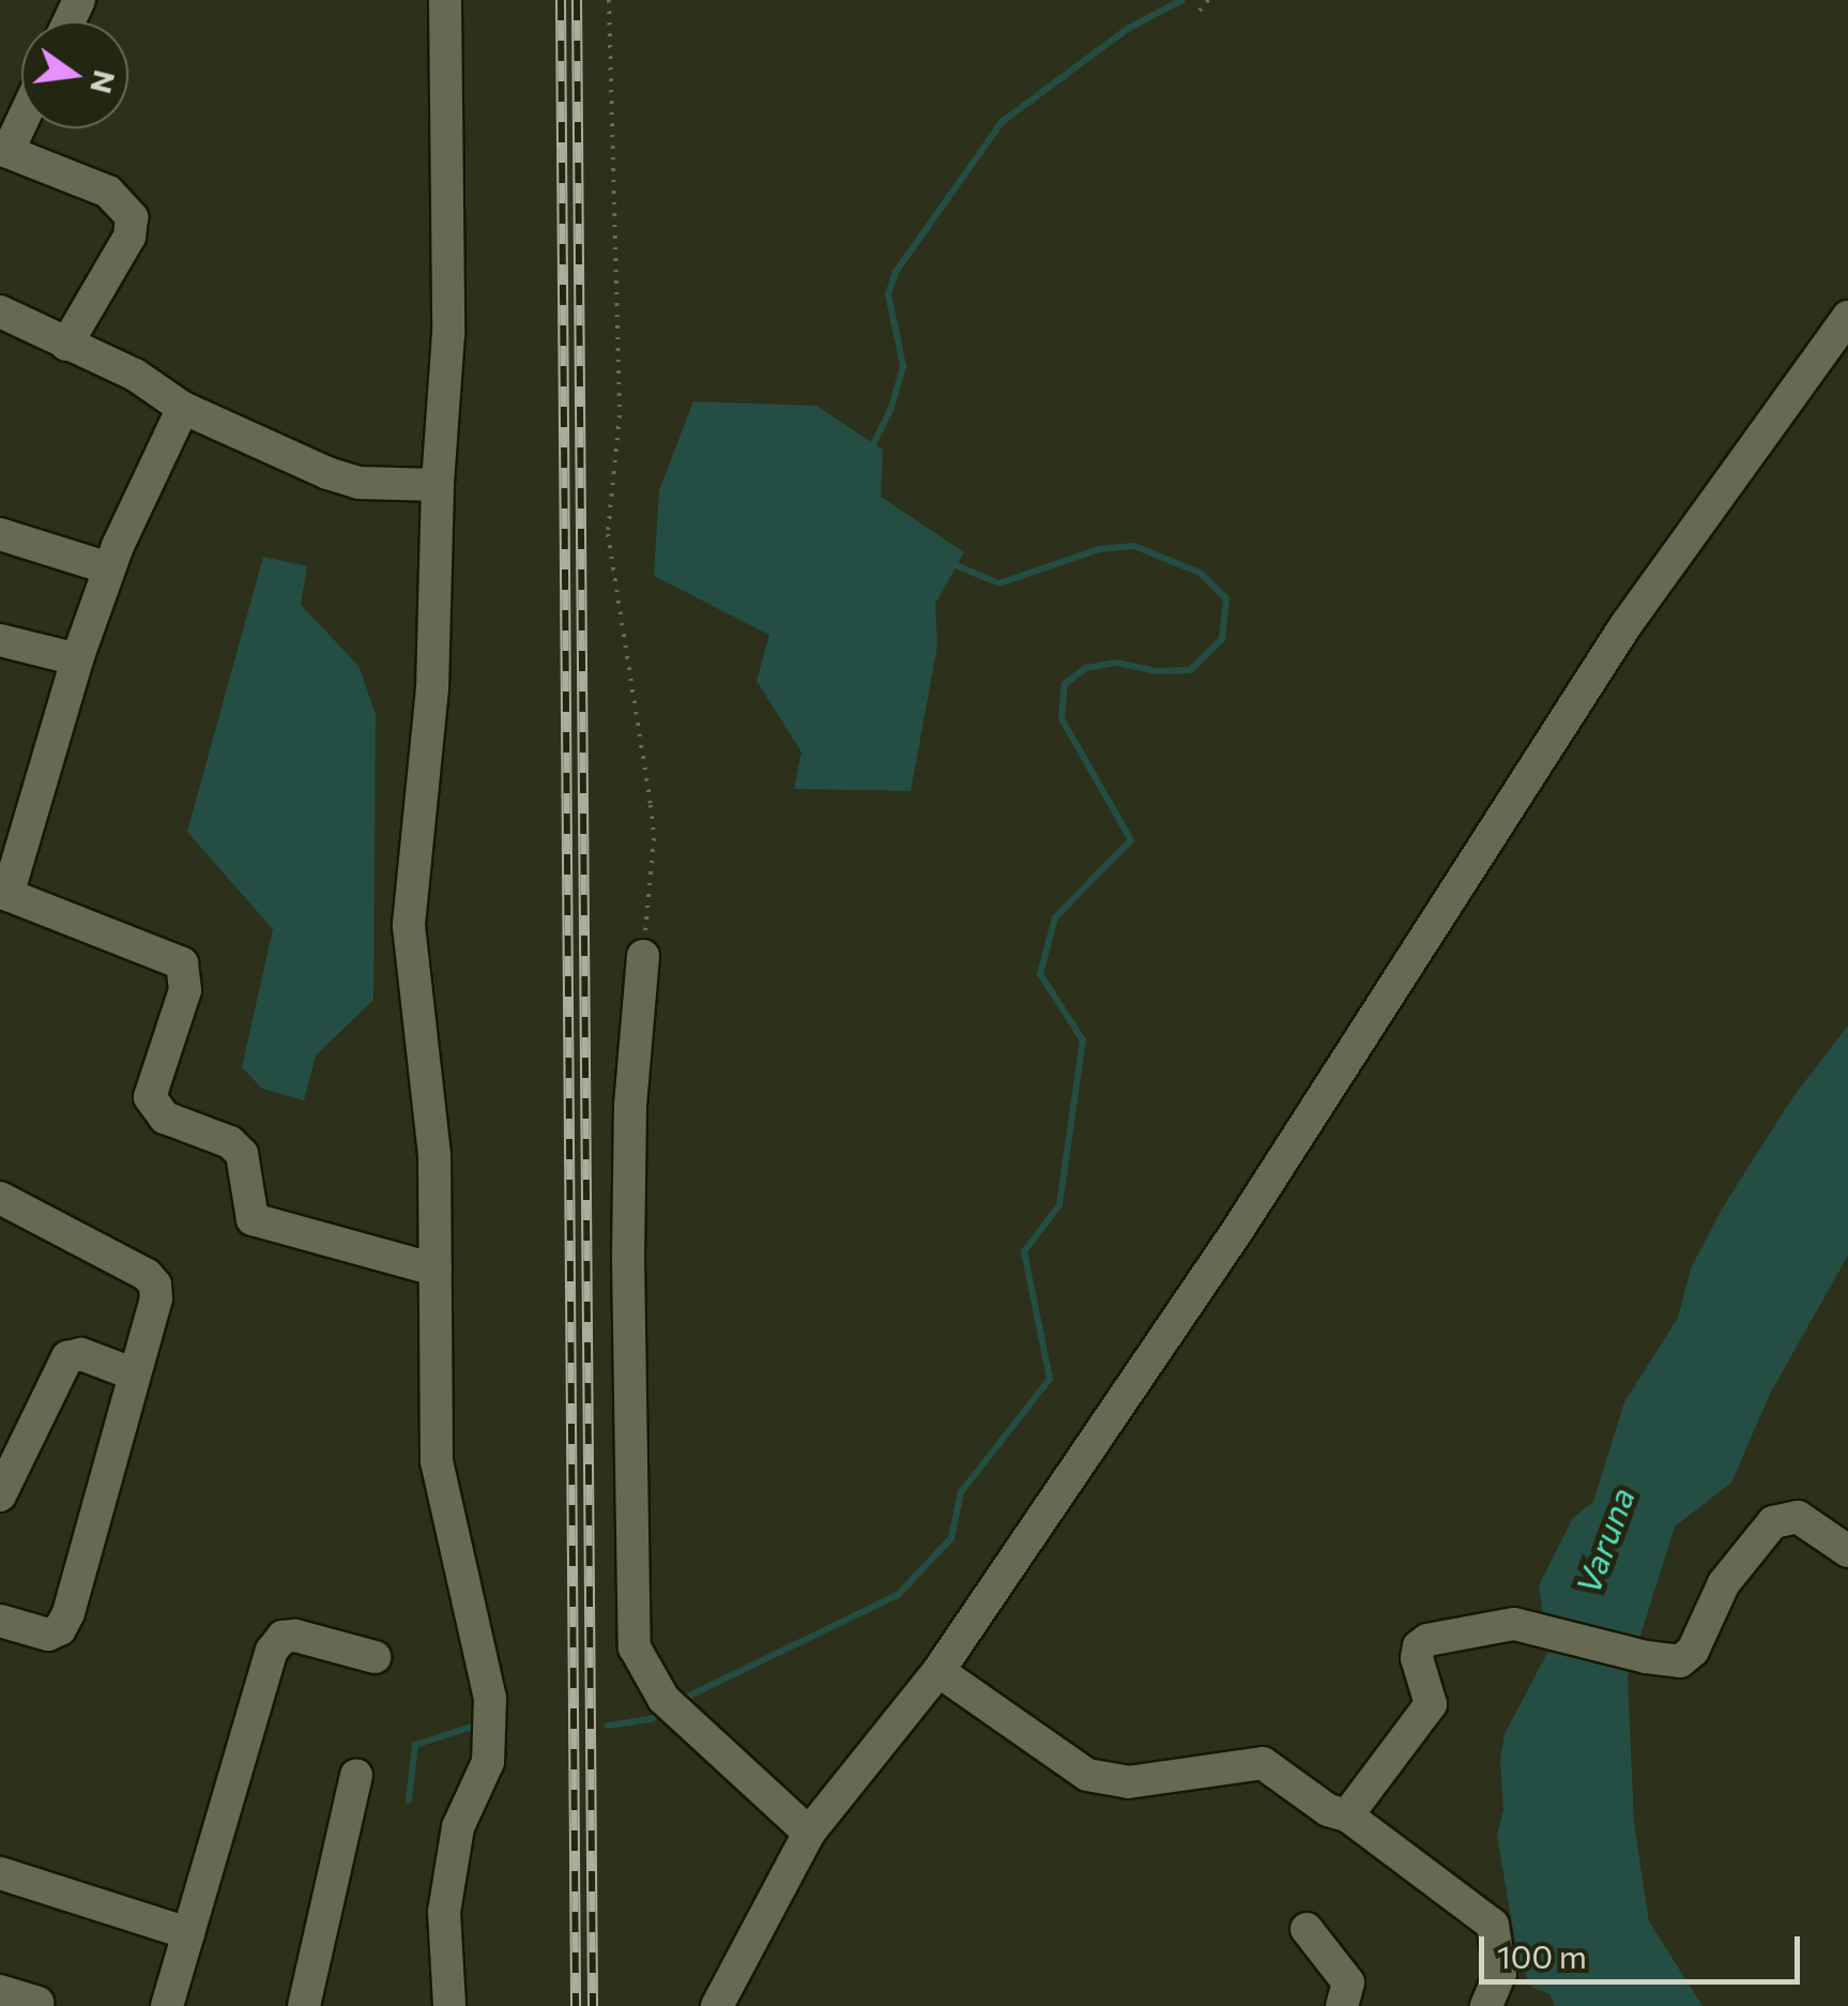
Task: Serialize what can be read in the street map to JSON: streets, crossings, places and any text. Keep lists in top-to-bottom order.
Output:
{
  "water": ["Varuna"],
  "scale_bar": "100 m",
  "north": "right"
}
